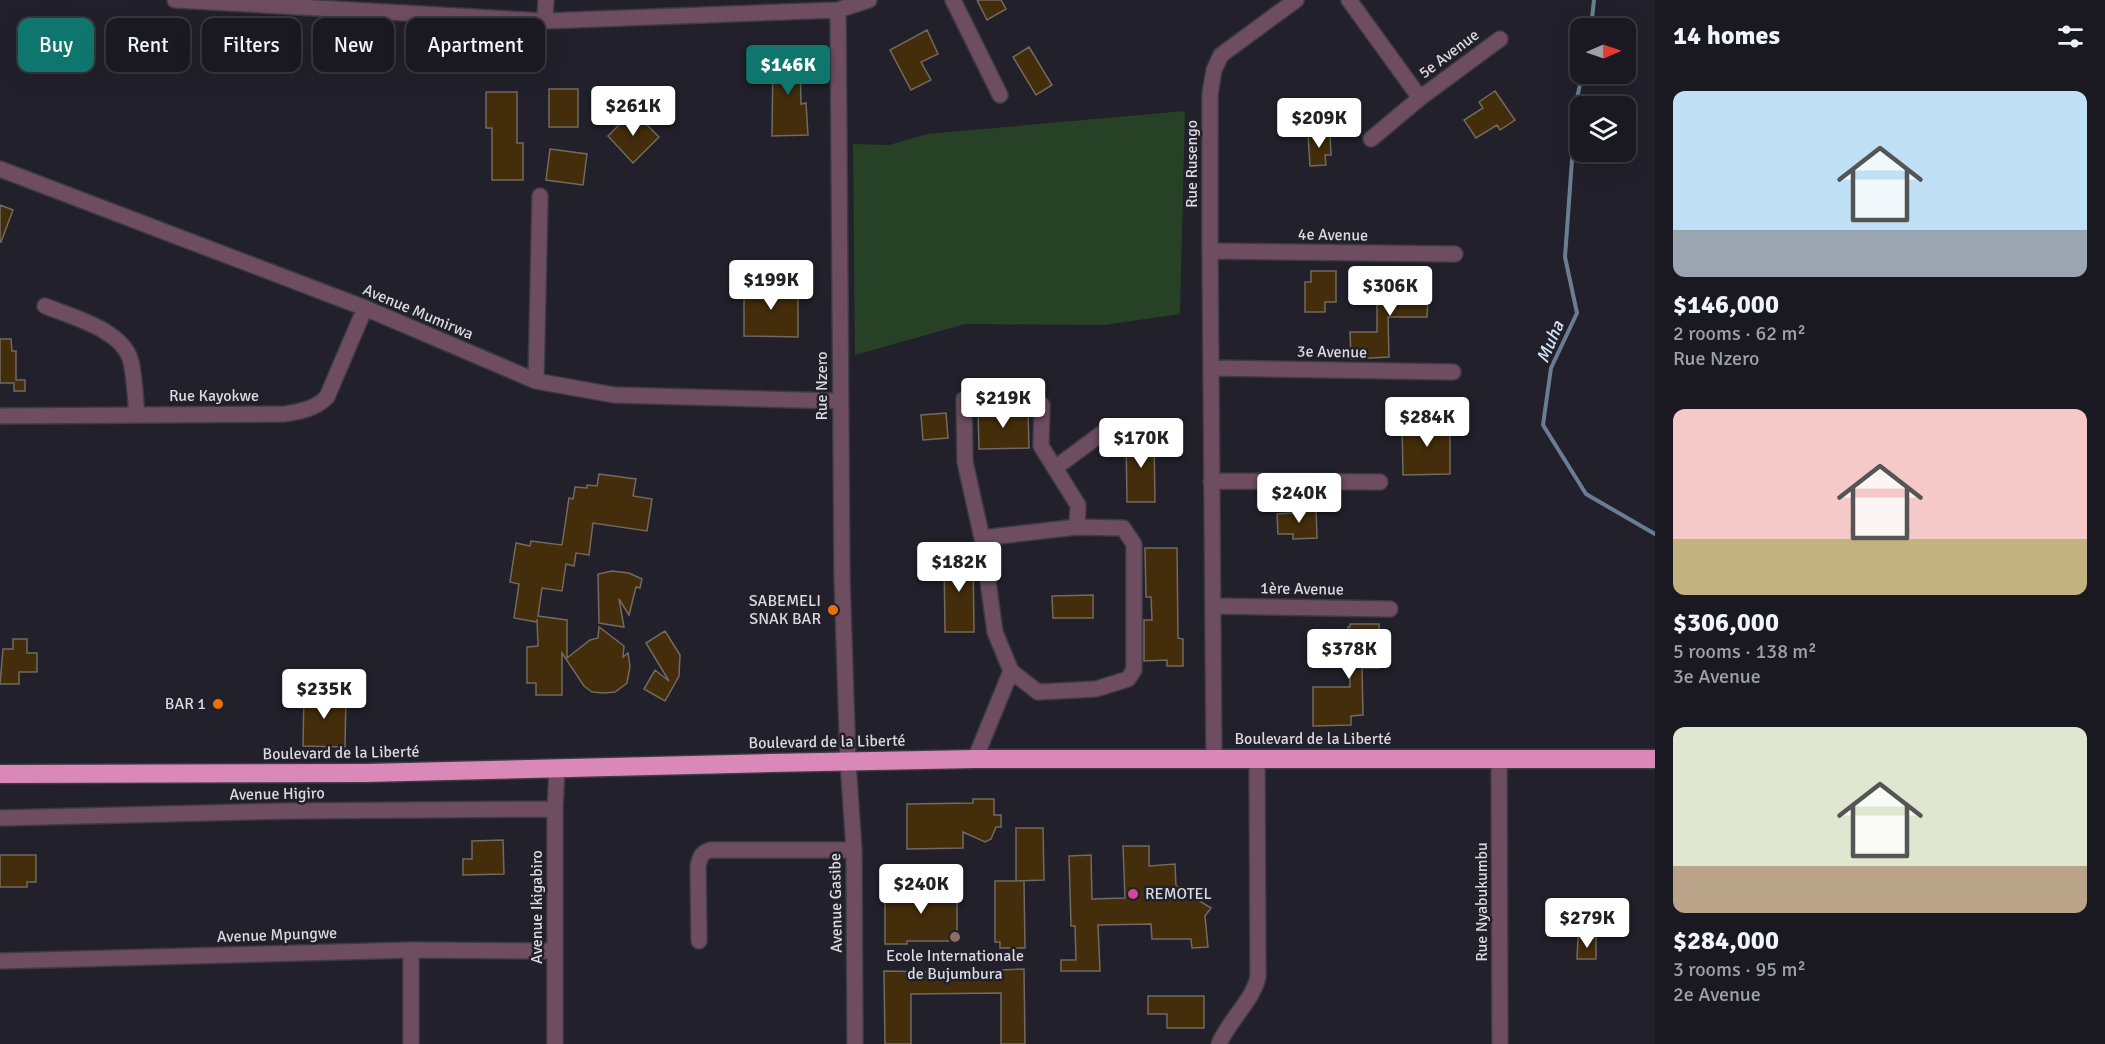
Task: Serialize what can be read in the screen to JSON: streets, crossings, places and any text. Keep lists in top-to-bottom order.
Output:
{
  "streets": {
    "highway": ["Boulevard de la Liberté"],
    "street": [
      "5e Avenue",
      "Rue Rusengo",
      "4e Avenue",
      "Avenue Mumirwa",
      "3e Avenue",
      "Rue Nzero",
      "Rue Kayokwe",
      "1ère Avenue",
      "Avenue Higiro",
      "Rue Nyabukumbu",
      "Avenue Gasibe",
      "Avenue Ikigabiro",
      "Avenue Mpungwe"
    ]
  },
  "crossings": [
    ["Rue Rusengo", "4e Avenue"],
    ["Rue Rusengo", "3e Avenue"],
    ["Rue Rusengo", "1ère Avenue"],
    ["Rue Rusengo", "Boulevard de la Liberté"],
    ["Avenue Mumirwa", "Rue Nzero"],
    ["Avenue Mumirwa", "Rue Kayokwe"],
    ["Rue Nzero", "Boulevard de la Liberté"],
    ["Rue Nzero", "Avenue Gasibe"],
    ["Boulevard de la Liberté", "Rue Nyabukumbu"],
    ["Boulevard de la Liberté", "Avenue Gasibe"],
    ["Boulevard de la Liberté", "Avenue Ikigabiro"],
    ["Avenue Higiro", "Avenue Ikigabiro"],
    ["Avenue Ikigabiro", "Avenue Mpungwe"]
  ],
  "water": ["Muha"],
  "places": [
    "SABEMELI SNAK BAR",
    "BAR 1",
    "REMOTEL",
    "Ecole Internationale de Bujumbura"
  ],
  "north": "right",
  "page": {
    "heading": "14 homes",
    "chip": [
      "Buy",
      "Rent",
      "Filters",
      "New",
      "Apartment"
    ],
    "price": [
      "$146K",
      "$261K",
      "$209K",
      "$199K",
      "$306K",
      "$219K",
      "$284K",
      "$170K",
      "$240K",
      "$182K",
      "$378K",
      "$235K",
      "$240K",
      "$279K"
    ],
    "list": [
      {
        "name": "$146,000",
        "note": "2 rooms · 62 m² · Rue Nzero"
      },
      {
        "name": "$306,000",
        "note": "5 rooms · 138 m² · 3e Avenue"
      },
      {
        "name": "$284,000",
        "note": "3 rooms · 95 m² · 2e Avenue"
      }
    ]
  }
}
